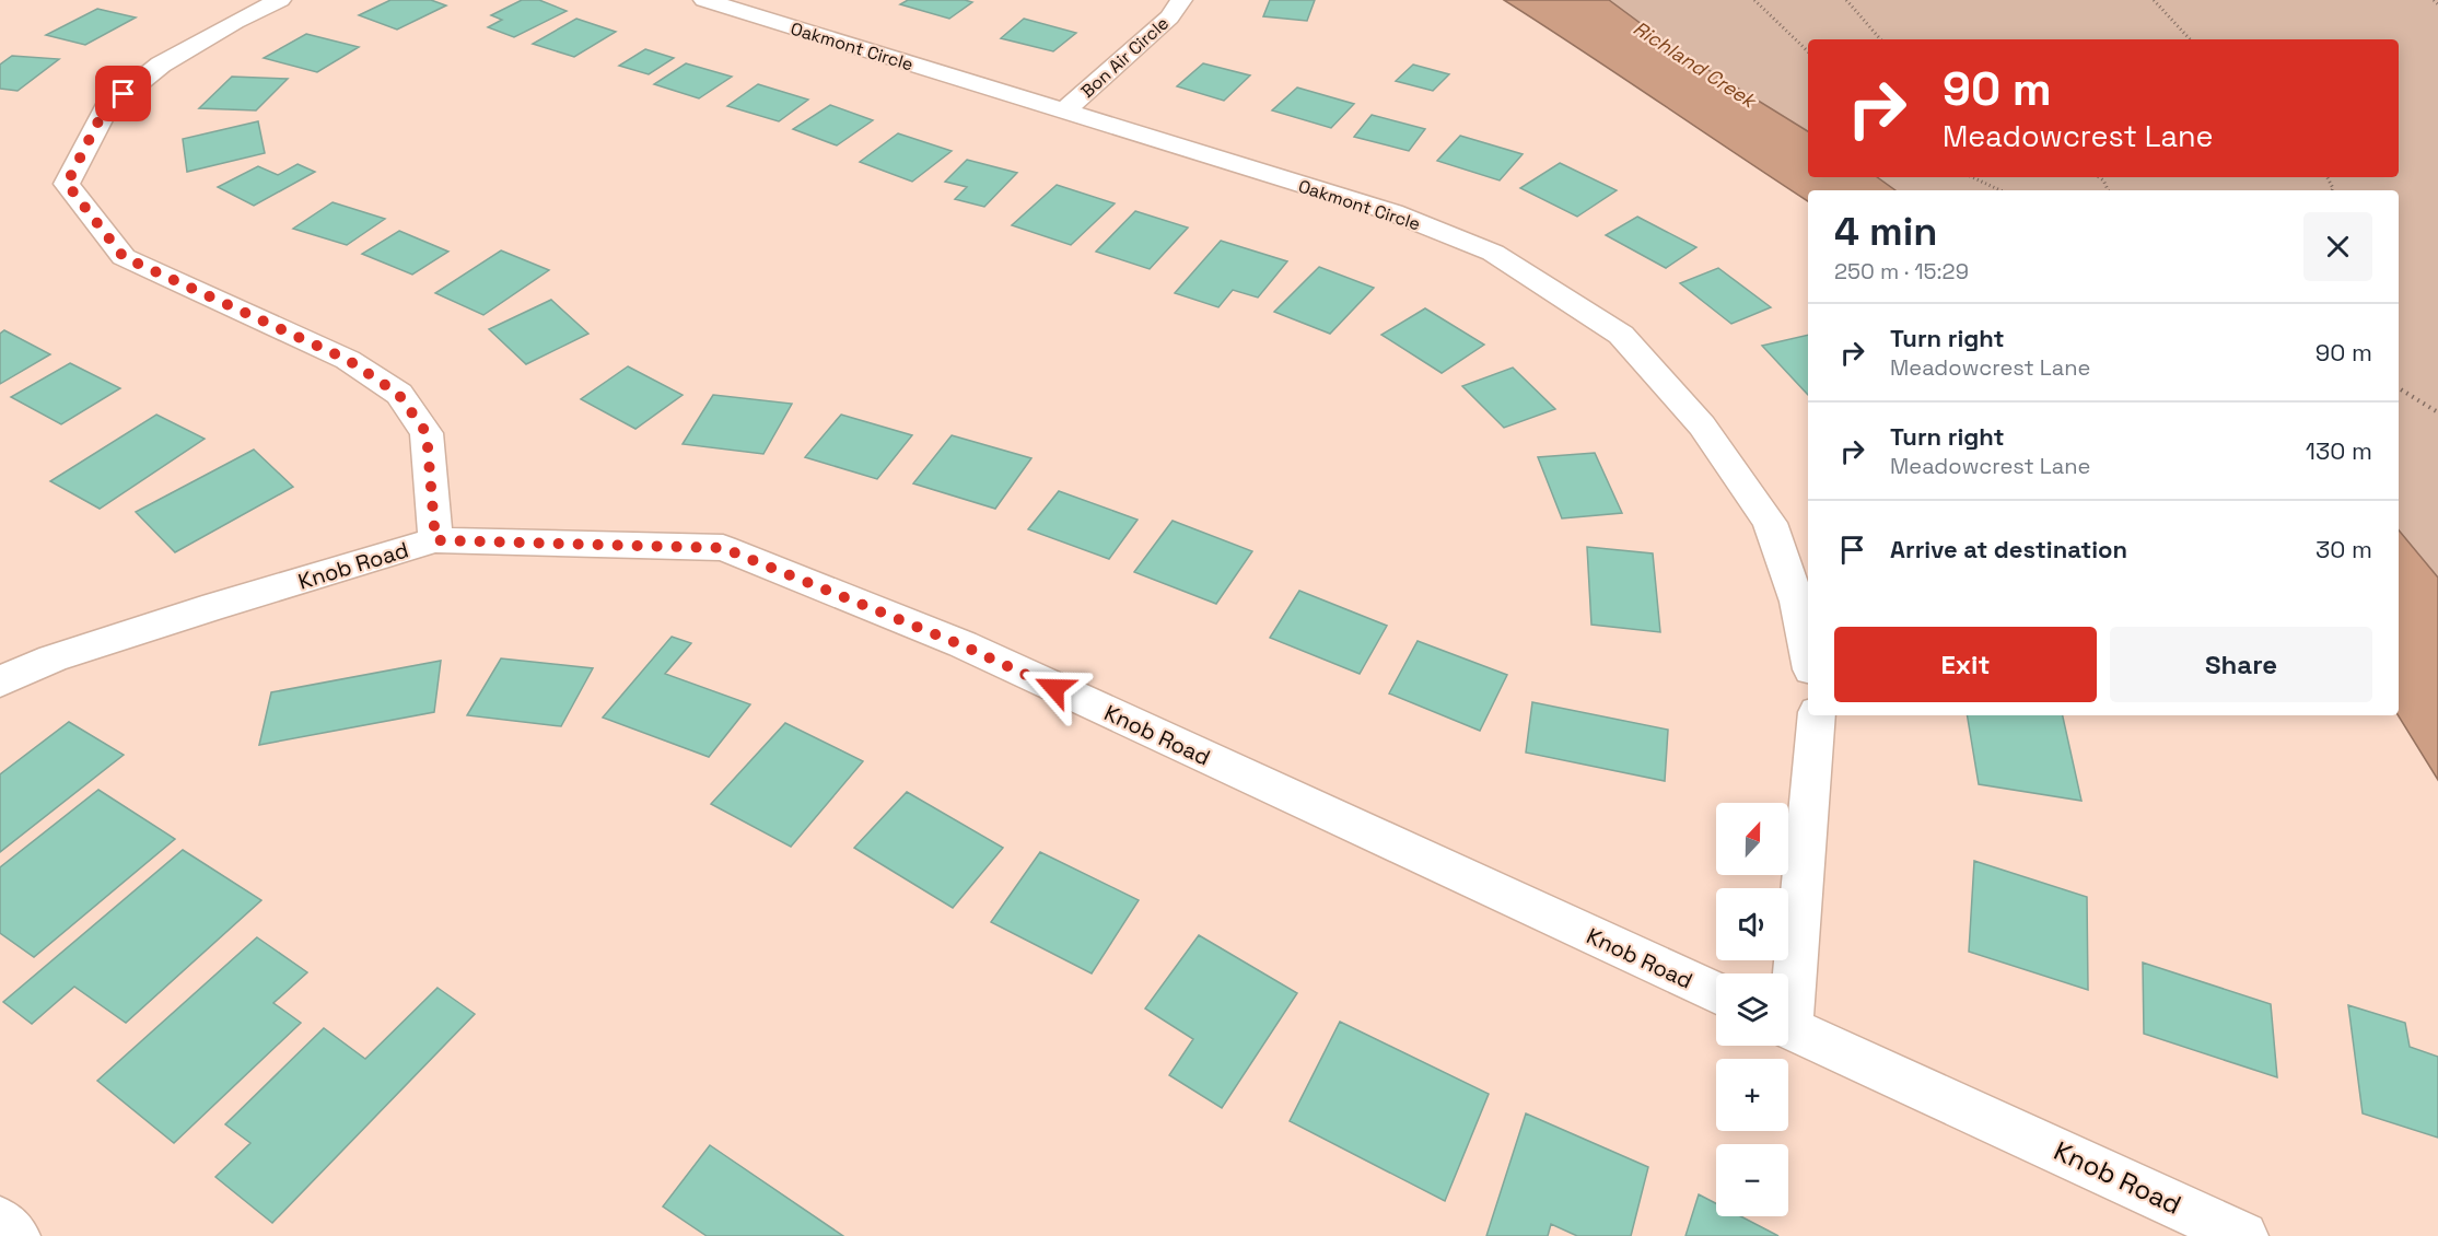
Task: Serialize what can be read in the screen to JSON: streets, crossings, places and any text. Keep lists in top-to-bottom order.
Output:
{
  "streets": {
    "street": ["Oakmont Circle", "Bon Air Circle", "Knob Road"]
  },
  "crossings": [
    ["Oakmont Circle", "Bon Air Circle"]
  ],
  "water": ["Richland Creek"],
  "north": "top",
  "page": {
    "turn": ["90 m", "Meadowcrest Lane"],
    "heading": ["4 min", "250 m · 15:29"],
    "list": [
      {
        "name": "Turn right",
        "note": "Meadowcrest Lane",
        "value": "90 m"
      },
      {
        "name": "Turn right",
        "note": "Meadowcrest Lane",
        "value": "130 m"
      },
      {
        "name": "Arrive at destination",
        "value": "30 m"
      }
    ],
    "buttons": ["Exit", "Share"],
    "map_buttons": ["+", "−"]
  }
}
